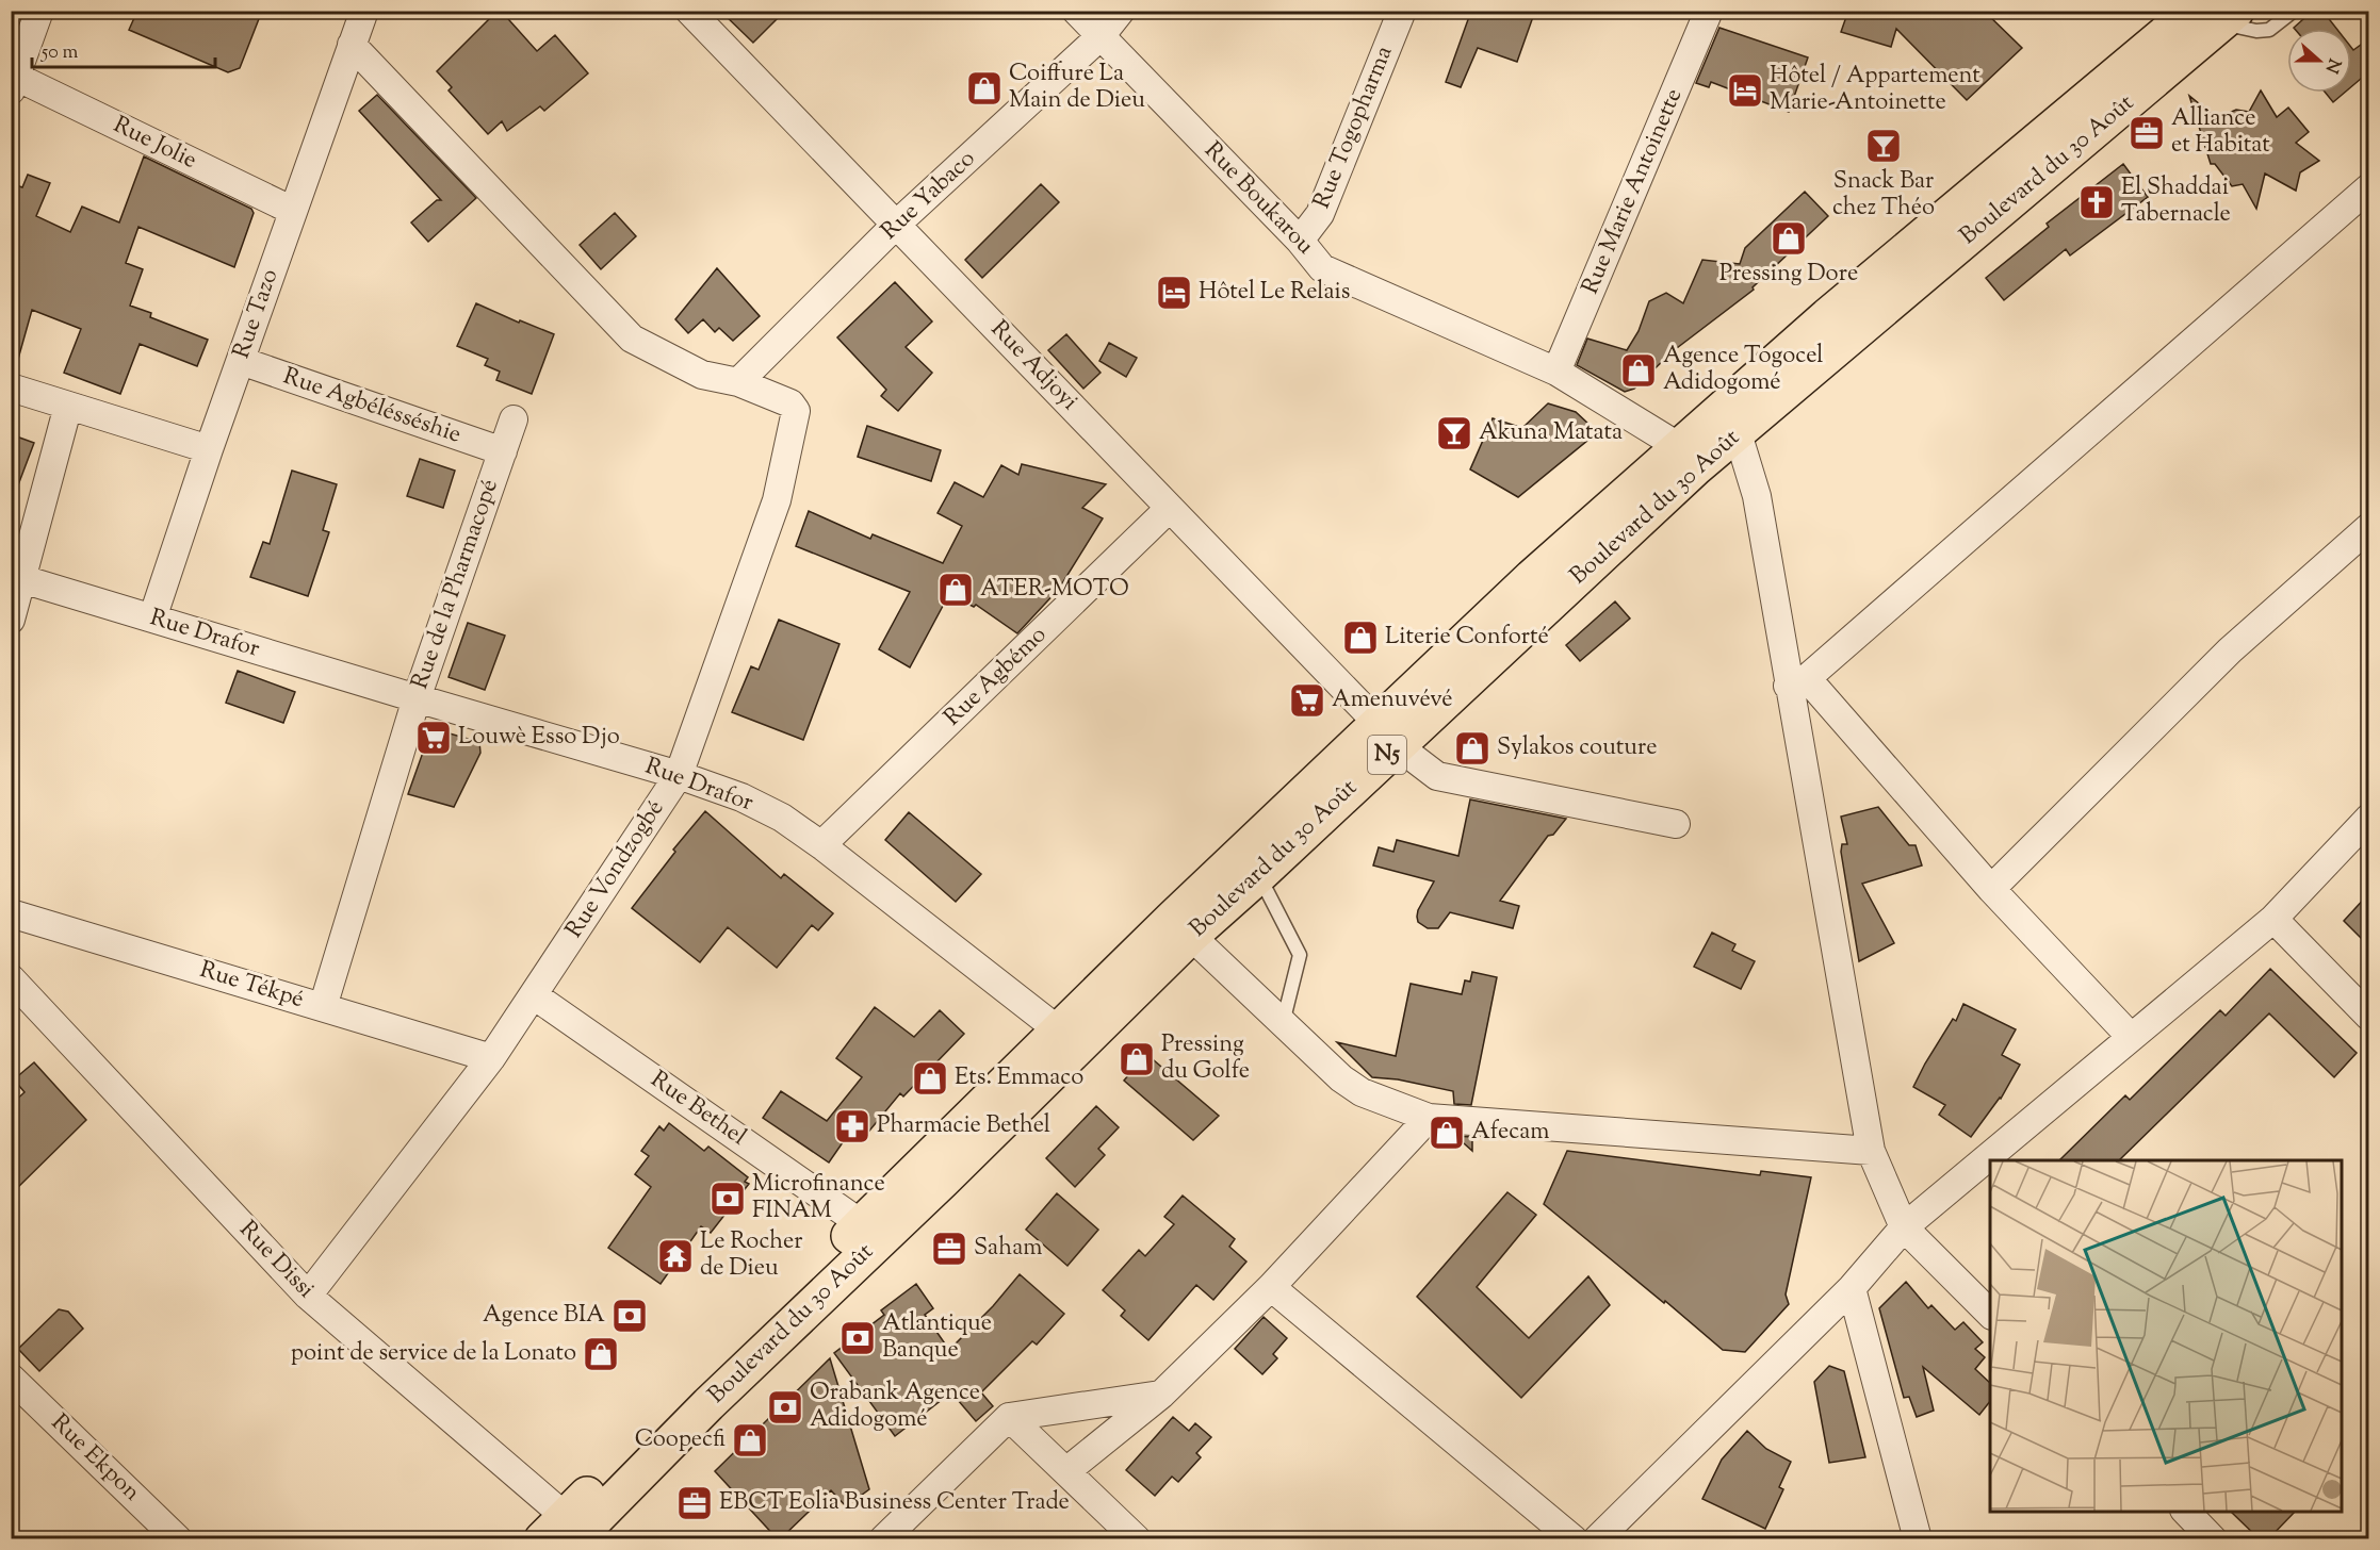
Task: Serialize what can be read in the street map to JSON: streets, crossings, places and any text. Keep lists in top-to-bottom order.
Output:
{
  "streets": {
    "highway": ["Boulevard du 30 Août", "N5"],
    "street": [
      "Rue Togopharma",
      "Rue Jolie",
      "Rue Marie Antoinette",
      "Rue Yabaco",
      "Rue Boukarou",
      "Rue Tazo",
      "Rue Adjoyi",
      "Rue Agbélésséshie",
      "Rue de la Pharmacopé",
      "Rue Drafor",
      "Rue Agbémo",
      "Rue Vondzogbé",
      "Rue Tékpé",
      "Rue Bethel",
      "Rue Dissi",
      "Rue Ekpon"
    ]
  },
  "crossings": [
    ["Rue Togopharma", "Rue Boukarou"],
    ["Rue Jolie", "Rue Tazo"],
    ["Boulevard du 30 Août", "Rue Boukarou"],
    ["Boulevard du 30 Août", "Rue Adjoyi"],
    ["Boulevard du 30 Août", "Rue Drafor"],
    ["Boulevard du 30 Août", "Rue Bethel"],
    ["Boulevard du 30 Août", "Rue Dissi"],
    ["Rue Marie Antoinette", "Rue Boukarou"],
    ["Rue Yabaco", "Rue Boukarou"],
    ["Rue Yabaco", "Rue Adjoyi"],
    ["Rue Yabaco", "Rue Vondzogbé"],
    ["Rue Tazo", "Rue Agbélésséshie"],
    ["Rue Tazo", "Rue Drafor"],
    ["Rue Adjoyi", "Rue Agbémo"],
    ["Rue Agbélésséshie", "Rue de la Pharmacopé"],
    ["Rue de la Pharmacopé", "Rue Drafor"],
    ["Rue de la Pharmacopé", "Rue Tékpé"],
    ["Rue Drafor", "Rue Agbémo"],
    ["Rue Drafor", "Rue Vondzogbé"],
    ["Rue Vondzogbé", "Rue Tékpé"],
    ["Rue Vondzogbé", "Rue Bethel"],
    ["Rue Vondzogbé", "Rue Dissi"]
  ],
  "places": {
    "shop": [
      "Coiffure La Main de Dieu",
      "Pressing Dore",
      "Agence Togocel Adidogomé",
      "ATER-MOTO",
      "Literie Conforté",
      "Sylakos couture",
      "Pressing du Golfe",
      "Ets. Emmaco",
      "Afecam",
      "point de service de la Lonato",
      "Coopecfi"
    ],
    "hotel": ["Hôtel / Appartement Marie-Antoinette", "Hôtel Le Relais"],
    "office": ["Alliance et Habitat", "Saham", "EBCT Eolia Business Center Trade"],
    "bar": ["Snack Bar chez Théo", "Akuna Matata"],
    "church": ["El Shaddai Tabernacle"],
    "supermarket": ["Amenuvévé", "Louwè Esso Djo"],
    "pharmacy": ["Pharmacie Bethel"],
    "bank": [
      "Microfinance FINAM",
      "Agence BIA",
      "Atlantique Banque",
      "Orabank Agence Adidogomé"
    ],
    "temple": ["Le Rocher de Dieu"]
  },
  "scale_bar": "50 m",
  "north": "right"
}
